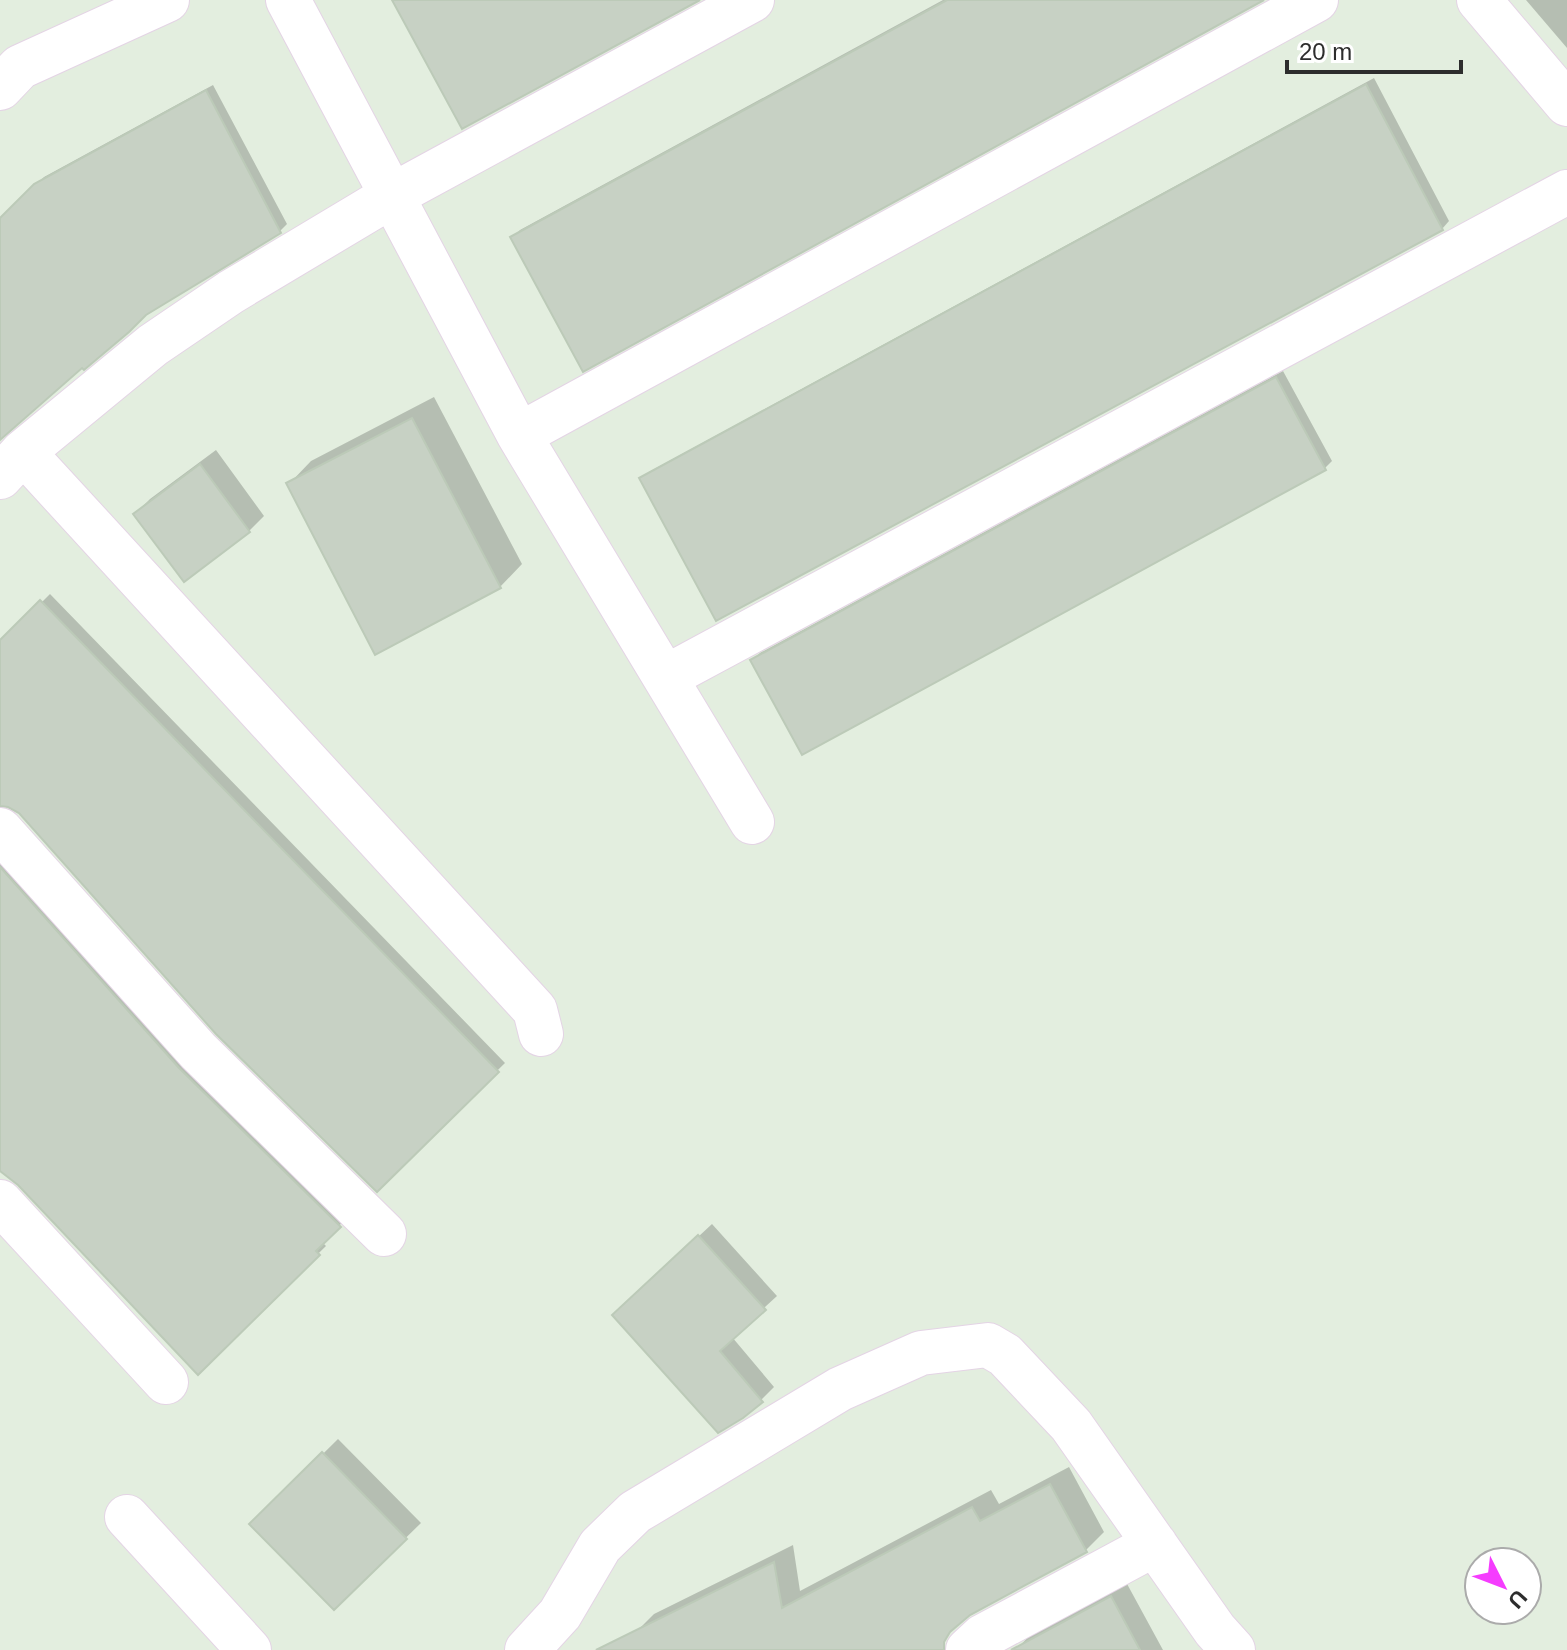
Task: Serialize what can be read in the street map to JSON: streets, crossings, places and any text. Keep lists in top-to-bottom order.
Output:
{
  "scale_bar": "20 m",
  "north": "bottom right"
}
